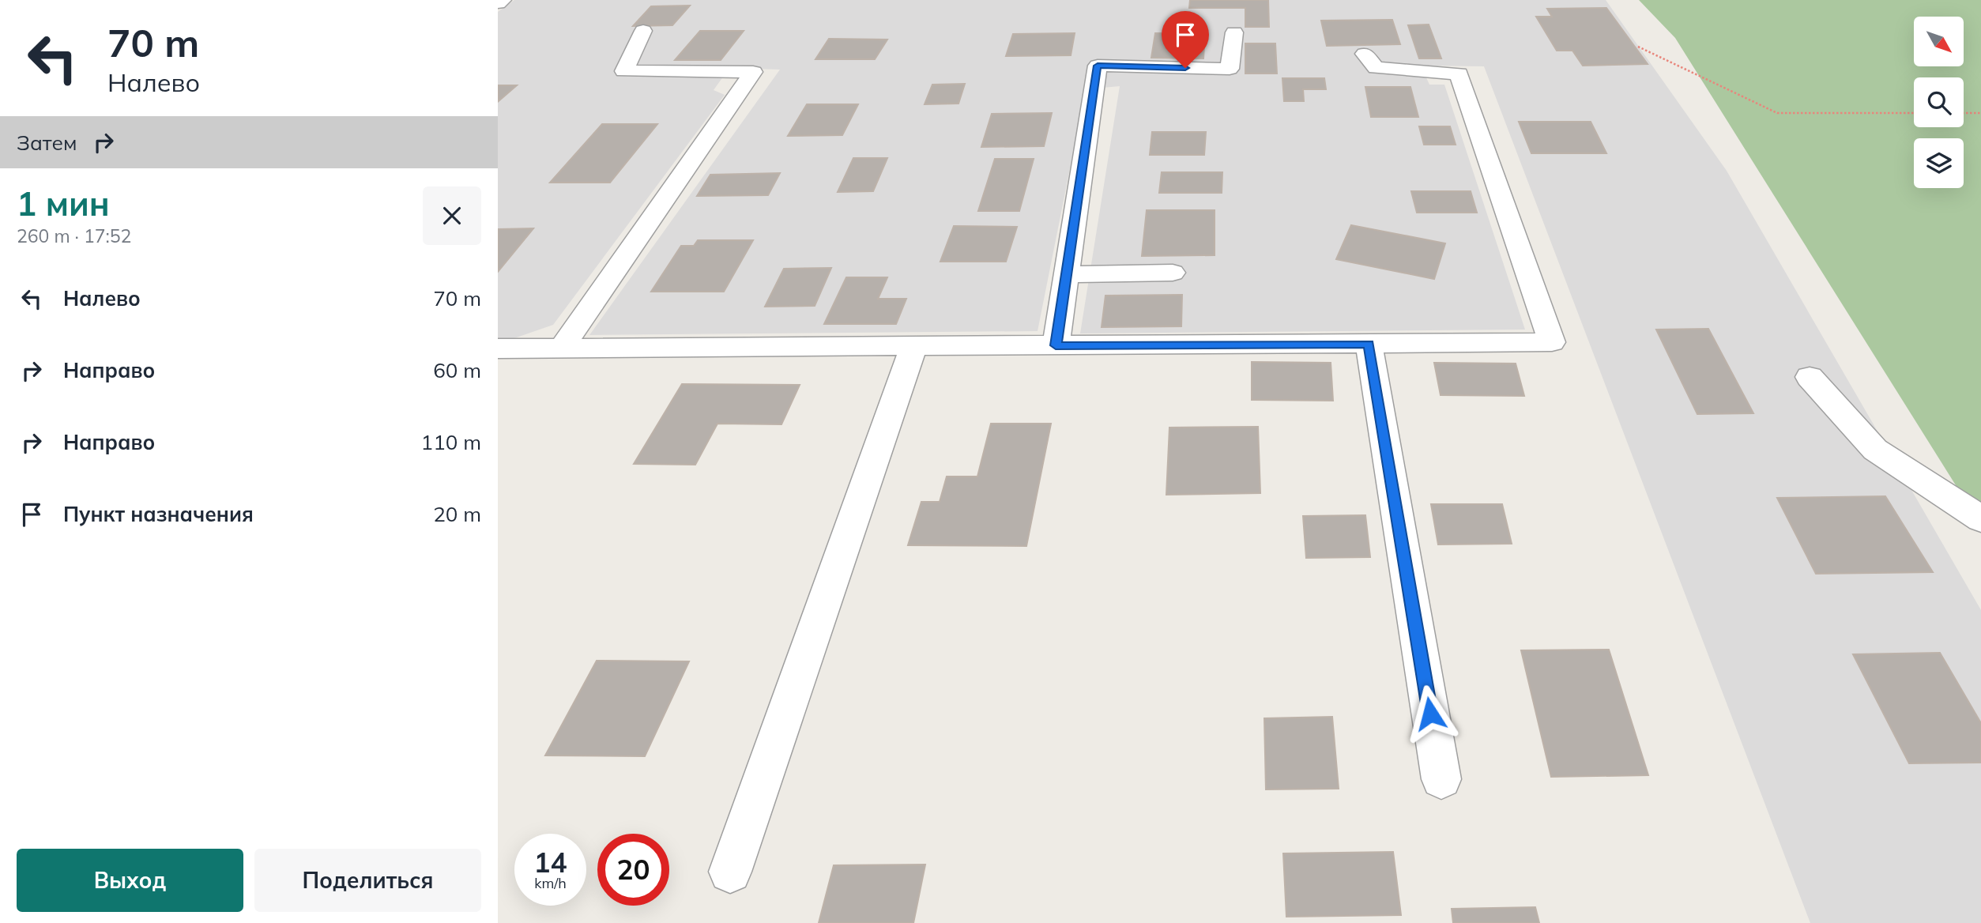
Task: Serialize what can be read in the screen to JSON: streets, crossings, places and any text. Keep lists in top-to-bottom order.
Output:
{
  "north": "bottom right",
  "page": {
    "turn": ["70 m", "Налево"],
    "then": "Затем",
    "heading": ["1 мин", "260 m · 17:52"],
    "list": [
      {
        "name": "Налево",
        "value": "70 m"
      },
      {
        "name": "Направо",
        "value": "60 m"
      },
      {
        "name": "Направо",
        "value": "110 m"
      },
      {
        "name": "Пункт назначения",
        "value": "20 m"
      }
    ],
    "speed": "14 km/h",
    "limit": "20",
    "buttons": ["Выход", "Поделиться"]
  }
}
